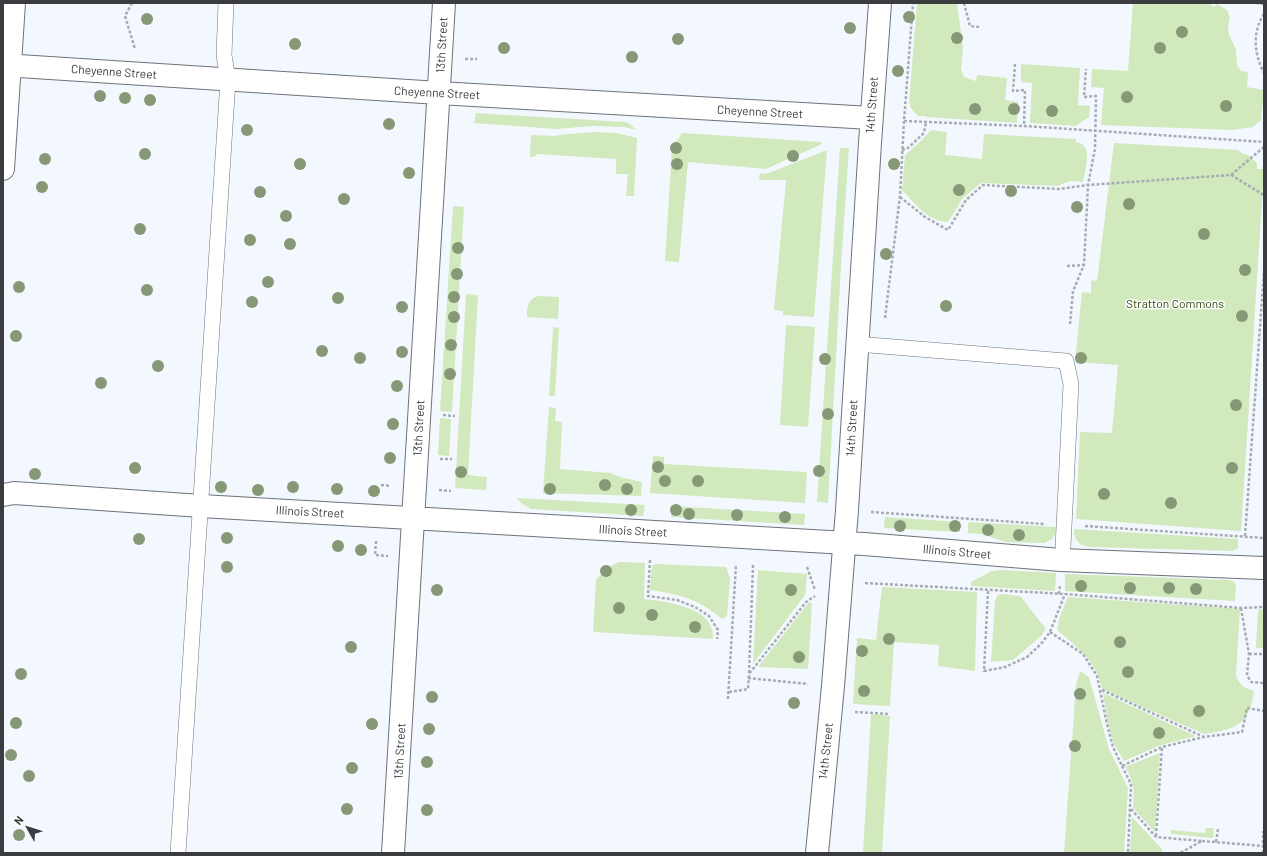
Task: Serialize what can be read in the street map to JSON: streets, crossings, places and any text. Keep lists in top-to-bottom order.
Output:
{
  "streets": {
    "street": [
      "13th Street",
      "Cheyenne Street",
      "14th Street",
      "Illinois Street"
    ]
  },
  "crossings": [
    ["13th Street", "Cheyenne Street"],
    ["13th Street", "Illinois Street"],
    ["Cheyenne Street", "14th Street"],
    ["14th Street", "Illinois Street"]
  ],
  "parks": ["Stratton Commons"],
  "north": "top left"
}
